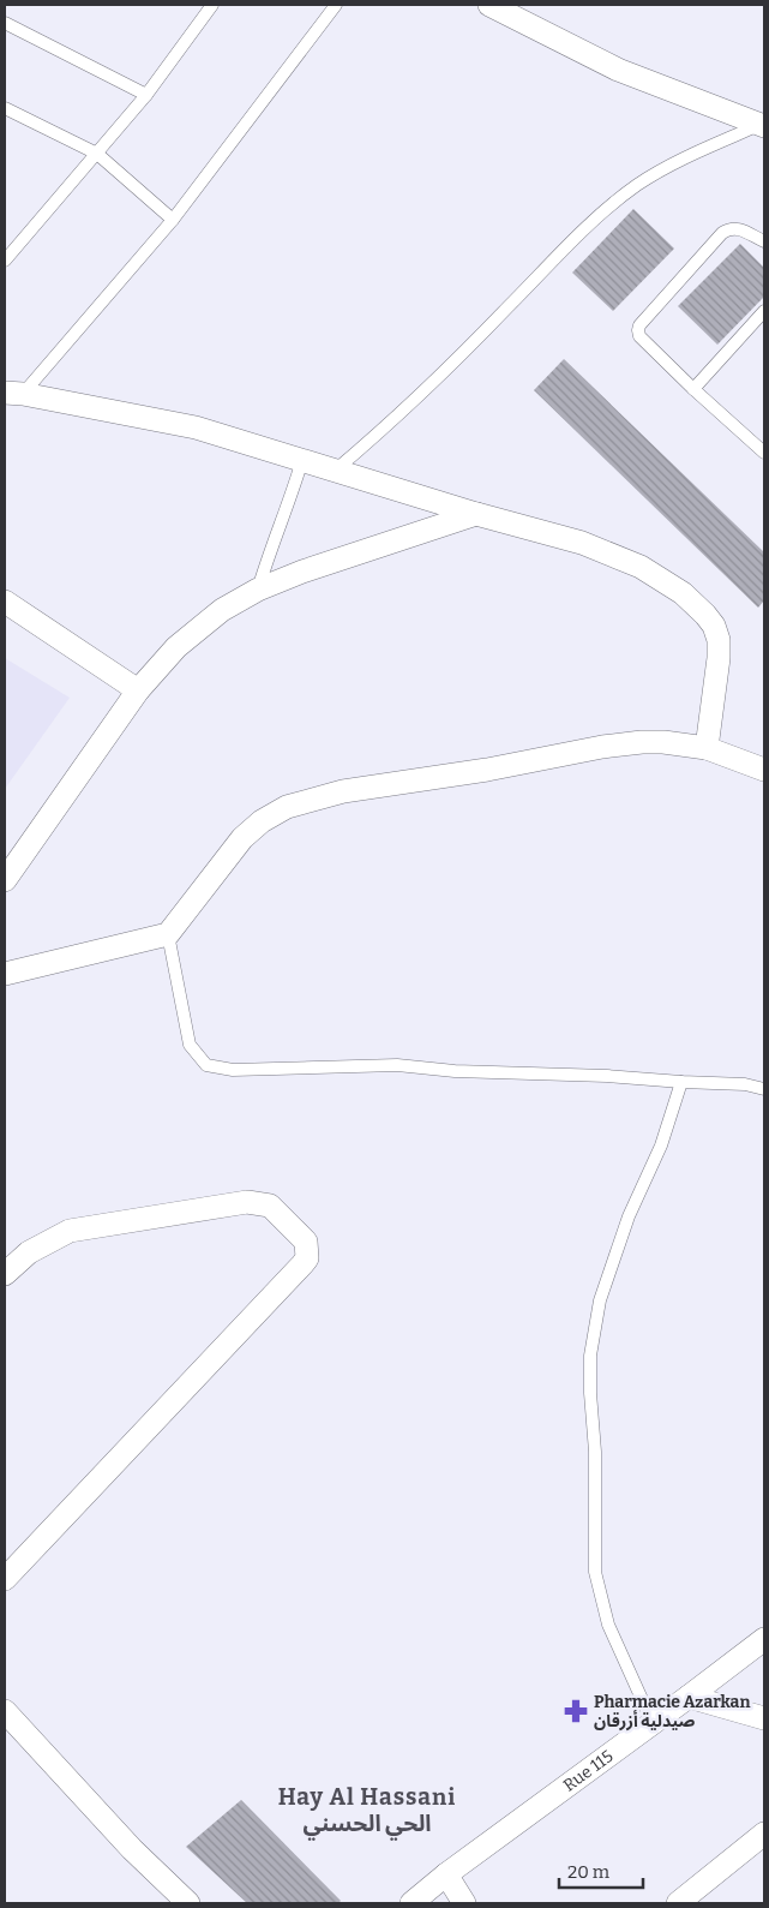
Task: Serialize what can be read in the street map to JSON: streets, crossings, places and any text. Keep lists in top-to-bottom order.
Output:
{
  "streets": {
    "street": ["Rue 115"]
  },
  "districts": ["Hay Al Hassani الحي الحسني"],
  "places": {
    "pharmacy": ["Pharmacie Azarkan صيدلية أزرقان"]
  },
  "scale_bar": "20 m"
}
